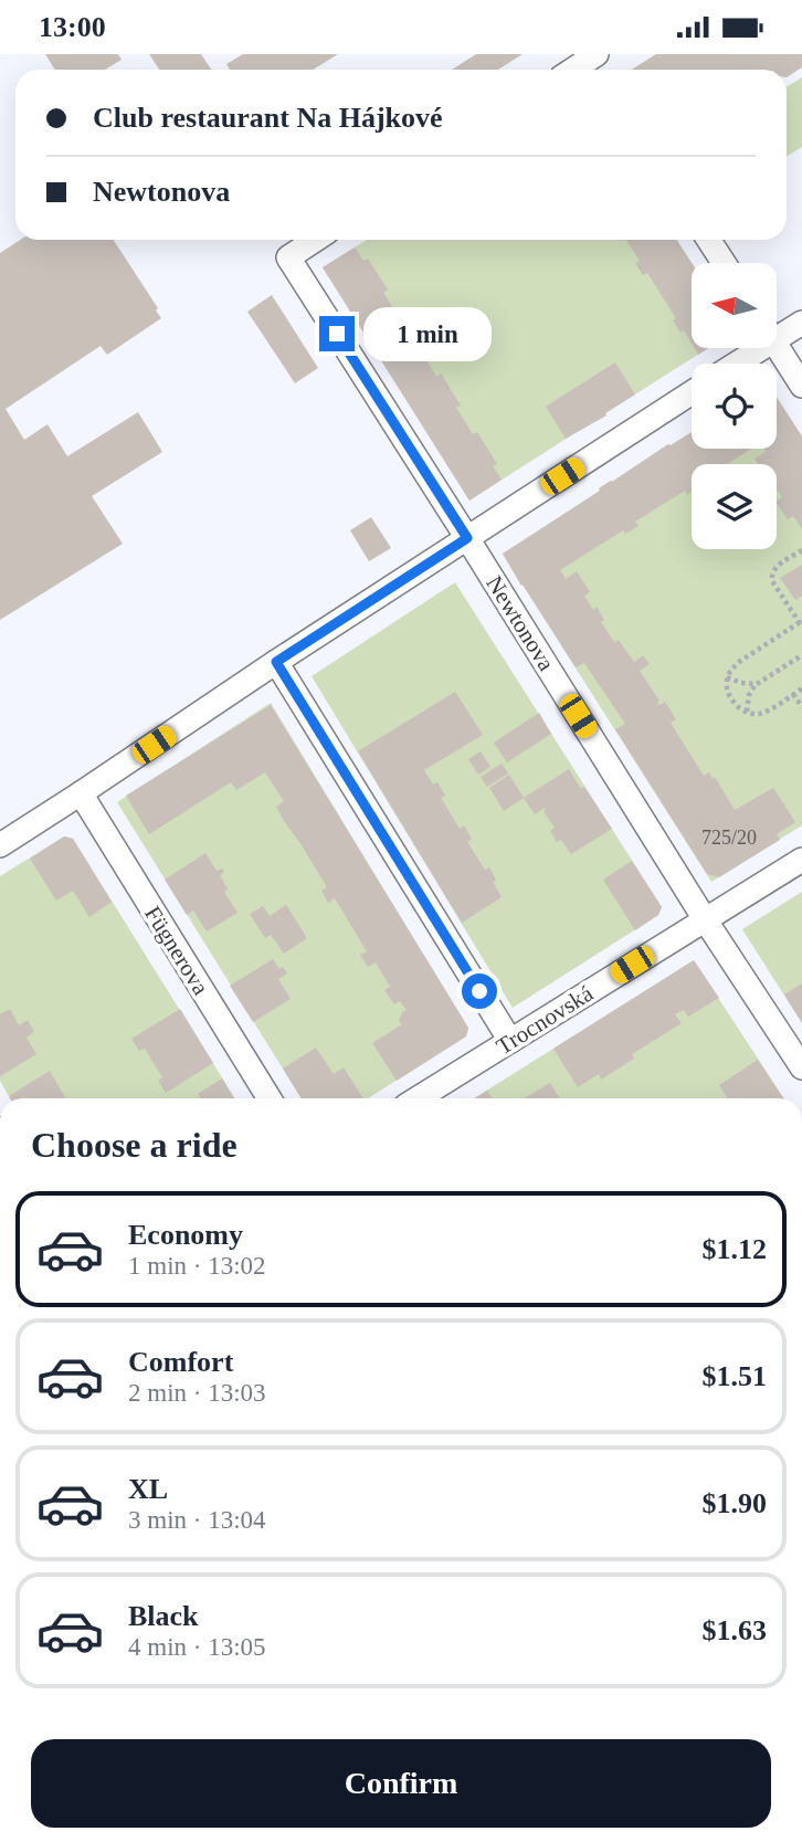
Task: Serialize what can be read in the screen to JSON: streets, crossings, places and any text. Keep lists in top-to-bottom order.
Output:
{
  "streets": {
    "street": ["Newtonova", "Fügnerova", "Trocnovská"]
  },
  "crossings": [
    ["Newtonova", "Trocnovská"]
  ],
  "house_numbers": ["725/20"],
  "north": "left",
  "page": {
    "status": "13:00",
    "banner": ["Club restaurant Na Hájkové", "Newtonova"],
    "bubble": "1 min",
    "heading": "Choose a ride",
    "list": [
      {
        "name": "Economy",
        "note": "1 min · 13:02",
        "value": "$1.12"
      },
      {
        "name": "Comfort",
        "note": "2 min · 13:03",
        "value": "$1.51"
      },
      {
        "name": "XL",
        "note": "3 min · 13:04",
        "value": "$1.90"
      },
      {
        "name": "Black",
        "note": "4 min · 13:05",
        "value": "$1.63"
      }
    ],
    "buttons": "Confirm"
  }
}
